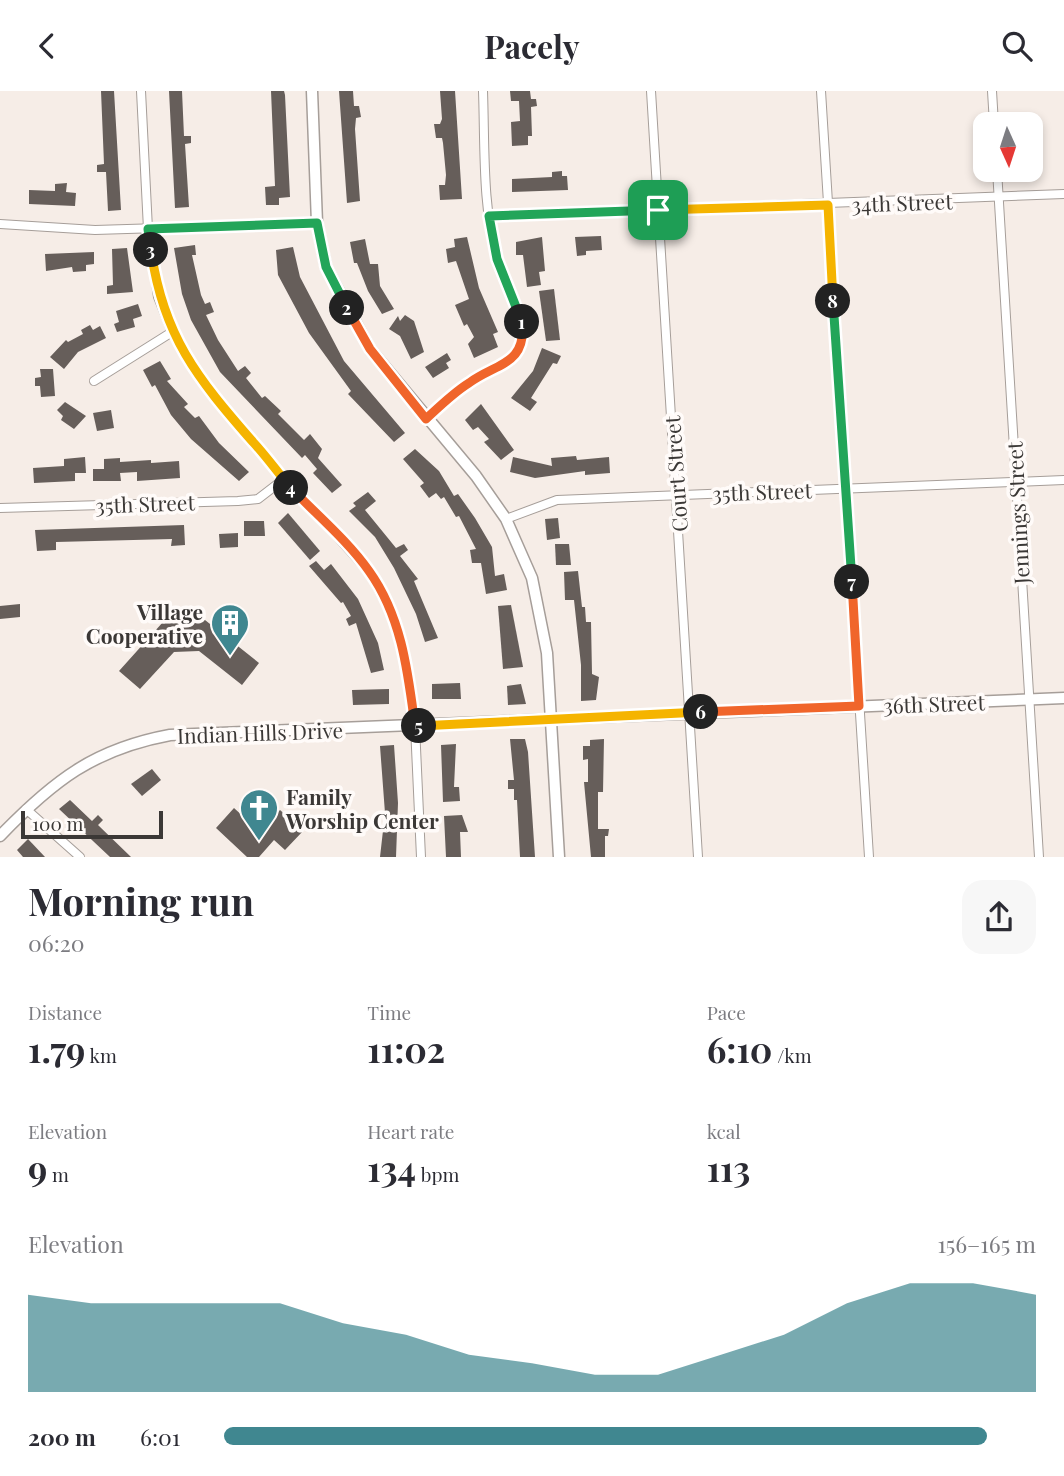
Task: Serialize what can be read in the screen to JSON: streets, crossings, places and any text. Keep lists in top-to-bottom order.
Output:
{
  "streets": {
    "main road": ["36th Street", "Indian Hills Drive"],
    "street": [
      "34th Street",
      "Court Street",
      "35th Street",
      "Jennings Street"
    ]
  },
  "crossings": [
    ["34th Street", "Court Street"],
    ["34th Street", "Jennings Street"],
    ["Court Street", "35th Street"],
    ["Court Street", "36th Street"],
    ["35th Street", "Jennings Street"],
    ["Jennings Street", "36th Street"],
    ["36th Street", "Indian Hills Drive"]
  ],
  "places": {
    "building": ["Village Cooperative"],
    "church": ["Family Worship Center"]
  },
  "scale_bar": "100 m",
  "north": "bottom",
  "page": {
    "header": "Pacely",
    "pins": [
      "3",
      "8",
      "2",
      "1",
      "4",
      "7",
      "6",
      "5"
    ],
    "scale": "100 m",
    "heading": ["Morning run", "06:20"],
    "stats": [
      ["Distance", "1.79 km"],
      ["Time", "11:02"],
      ["Pace", "6:10 /km"],
      ["Elevation", "9 m"],
      ["Heart rate", "134 bpm"],
      ["kcal", "113"]
    ],
    "chart": ["Elevation", "156–165 m"],
    "list": [
      {
        "name": "200 m",
        "note": "6:01"
      }
    ]
  }
}
